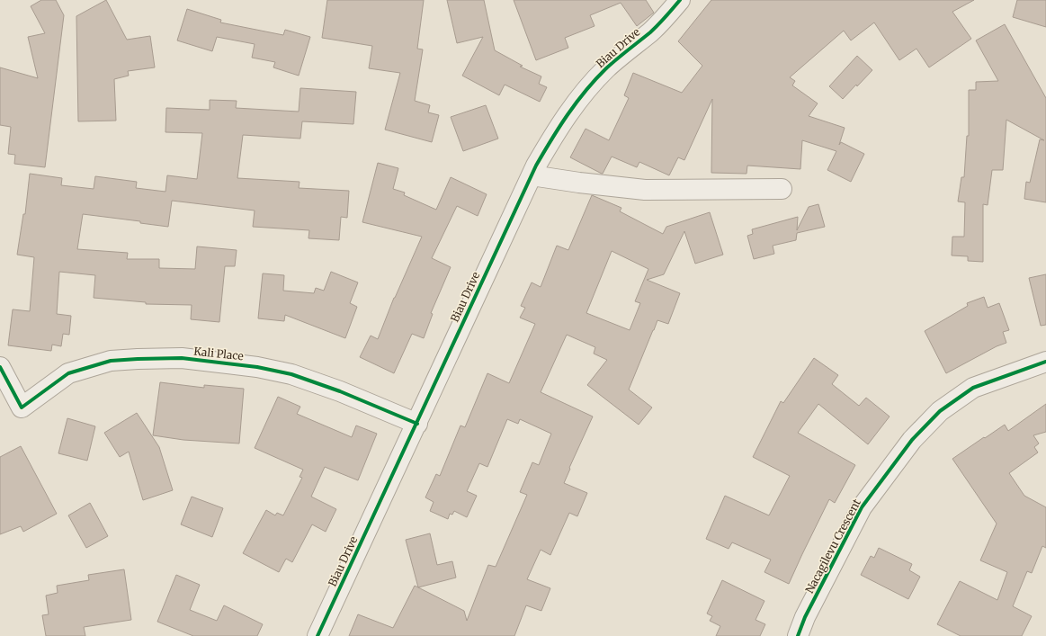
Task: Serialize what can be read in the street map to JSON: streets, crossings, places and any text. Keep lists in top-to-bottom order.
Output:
{
  "streets": {
    "street": ["Biau Drive", "Kali Place", "Nacagilevu Crescent"]
  },
  "crossings": [
    ["Biau Drive", "Kali Place"]
  ]
}
